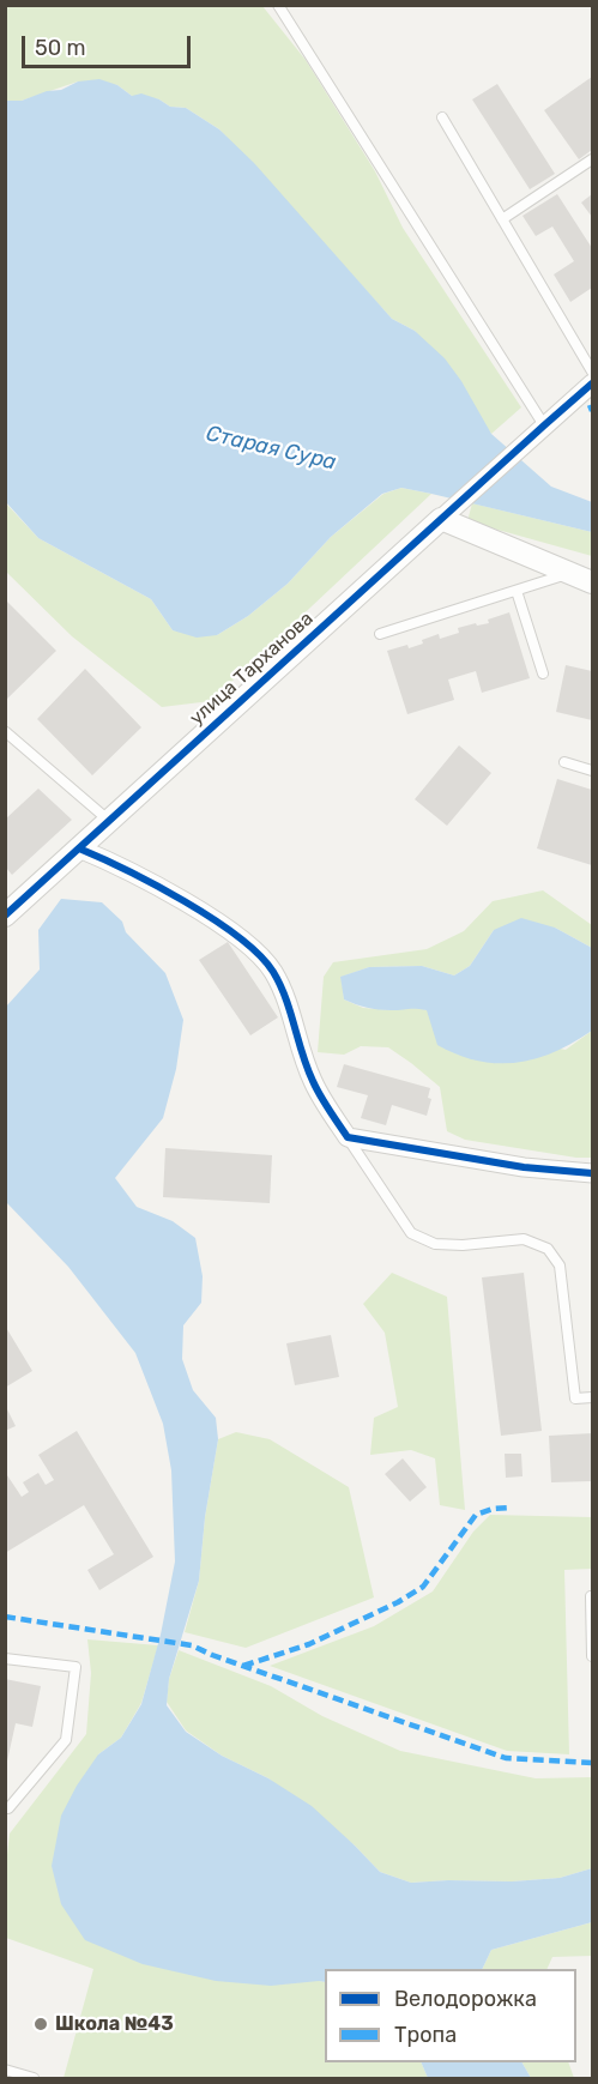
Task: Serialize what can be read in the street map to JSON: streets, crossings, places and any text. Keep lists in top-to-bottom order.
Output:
{
  "streets": {
    "street": ["улица Тарханова"]
  },
  "water": ["Старая Сура"],
  "places": ["Школа №43"],
  "legend": ["Велодорожка", "Тропа"],
  "scale_bar": "50 m"
}
